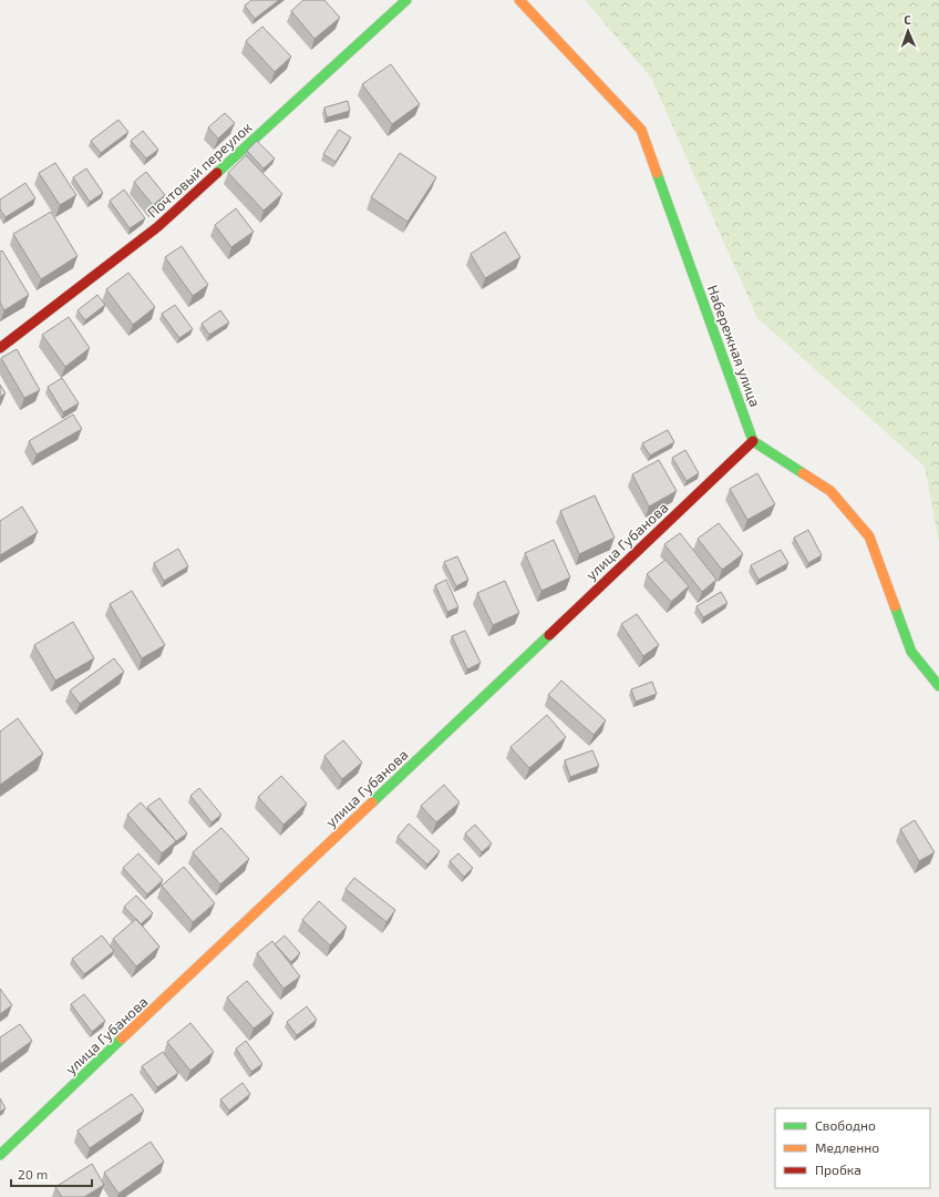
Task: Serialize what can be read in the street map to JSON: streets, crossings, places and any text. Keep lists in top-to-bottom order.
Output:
{
  "streets": {
    "street": ["Почтовый переулок", "Набережная улица", "улица Губанова"]
  },
  "crossings": [
    ["Набережная улица", "улица Губанова"]
  ],
  "legend": ["Свободно", "Медленно", "Пробка"],
  "scale_bar": "20 m",
  "north": "top"
}
